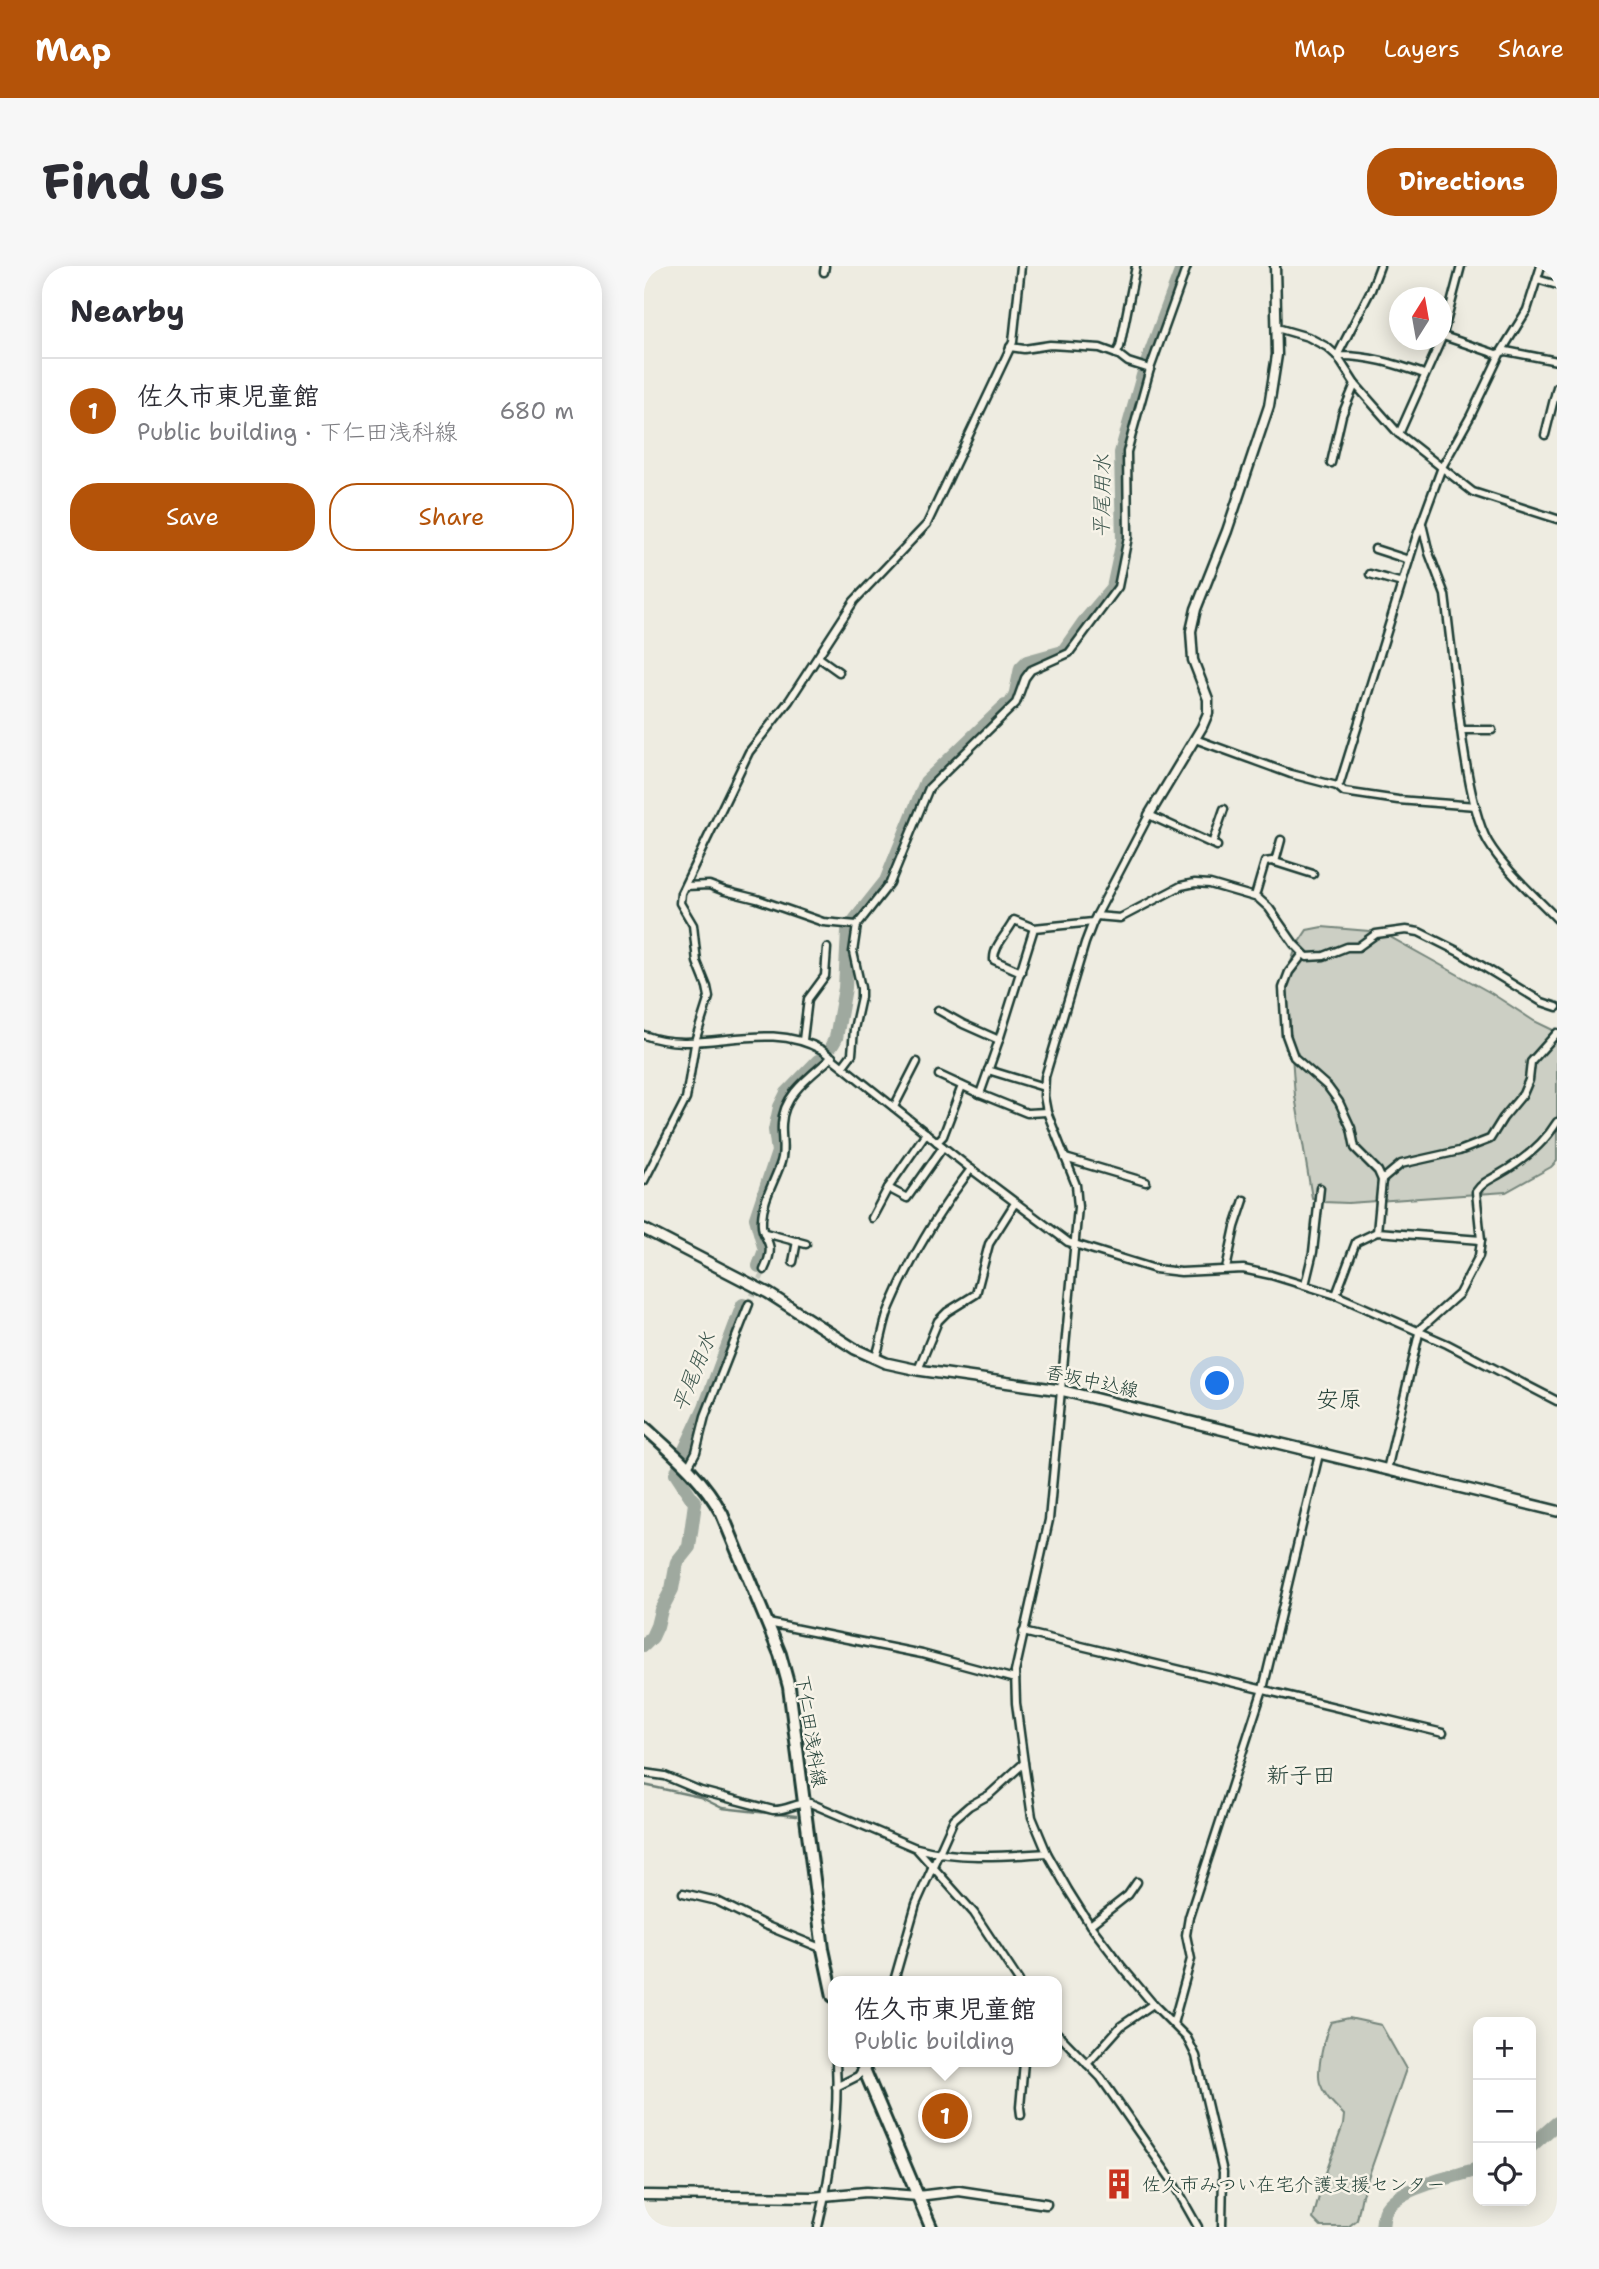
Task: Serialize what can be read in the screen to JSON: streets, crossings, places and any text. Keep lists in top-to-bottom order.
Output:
{
  "streets": {
    "main road": ["香坂中込線", "下仁田浅科線"]
  },
  "districts": ["安原", "新子田"],
  "water": ["平尾用水"],
  "places": {
    "building": ["佐久市みつい在宅介護支援センター"]
  },
  "north": "top",
  "page": {
    "header": "Map",
    "nav": ["Map", "Layers", "Share"],
    "buttons": [
      "Directions",
      ["Save", "Share"]
    ],
    "title": "Find us",
    "heading": "Nearby",
    "list": [
      {
        "mark": "1",
        "name": "佐久市東児童館",
        "note": "Public building · 下仁田浅科線",
        "value": "680 m"
      }
    ],
    "popup": ["佐久市東児童館", "Public building"],
    "map_buttons": ["+", "−"],
    "pins": "1"
  }
}
